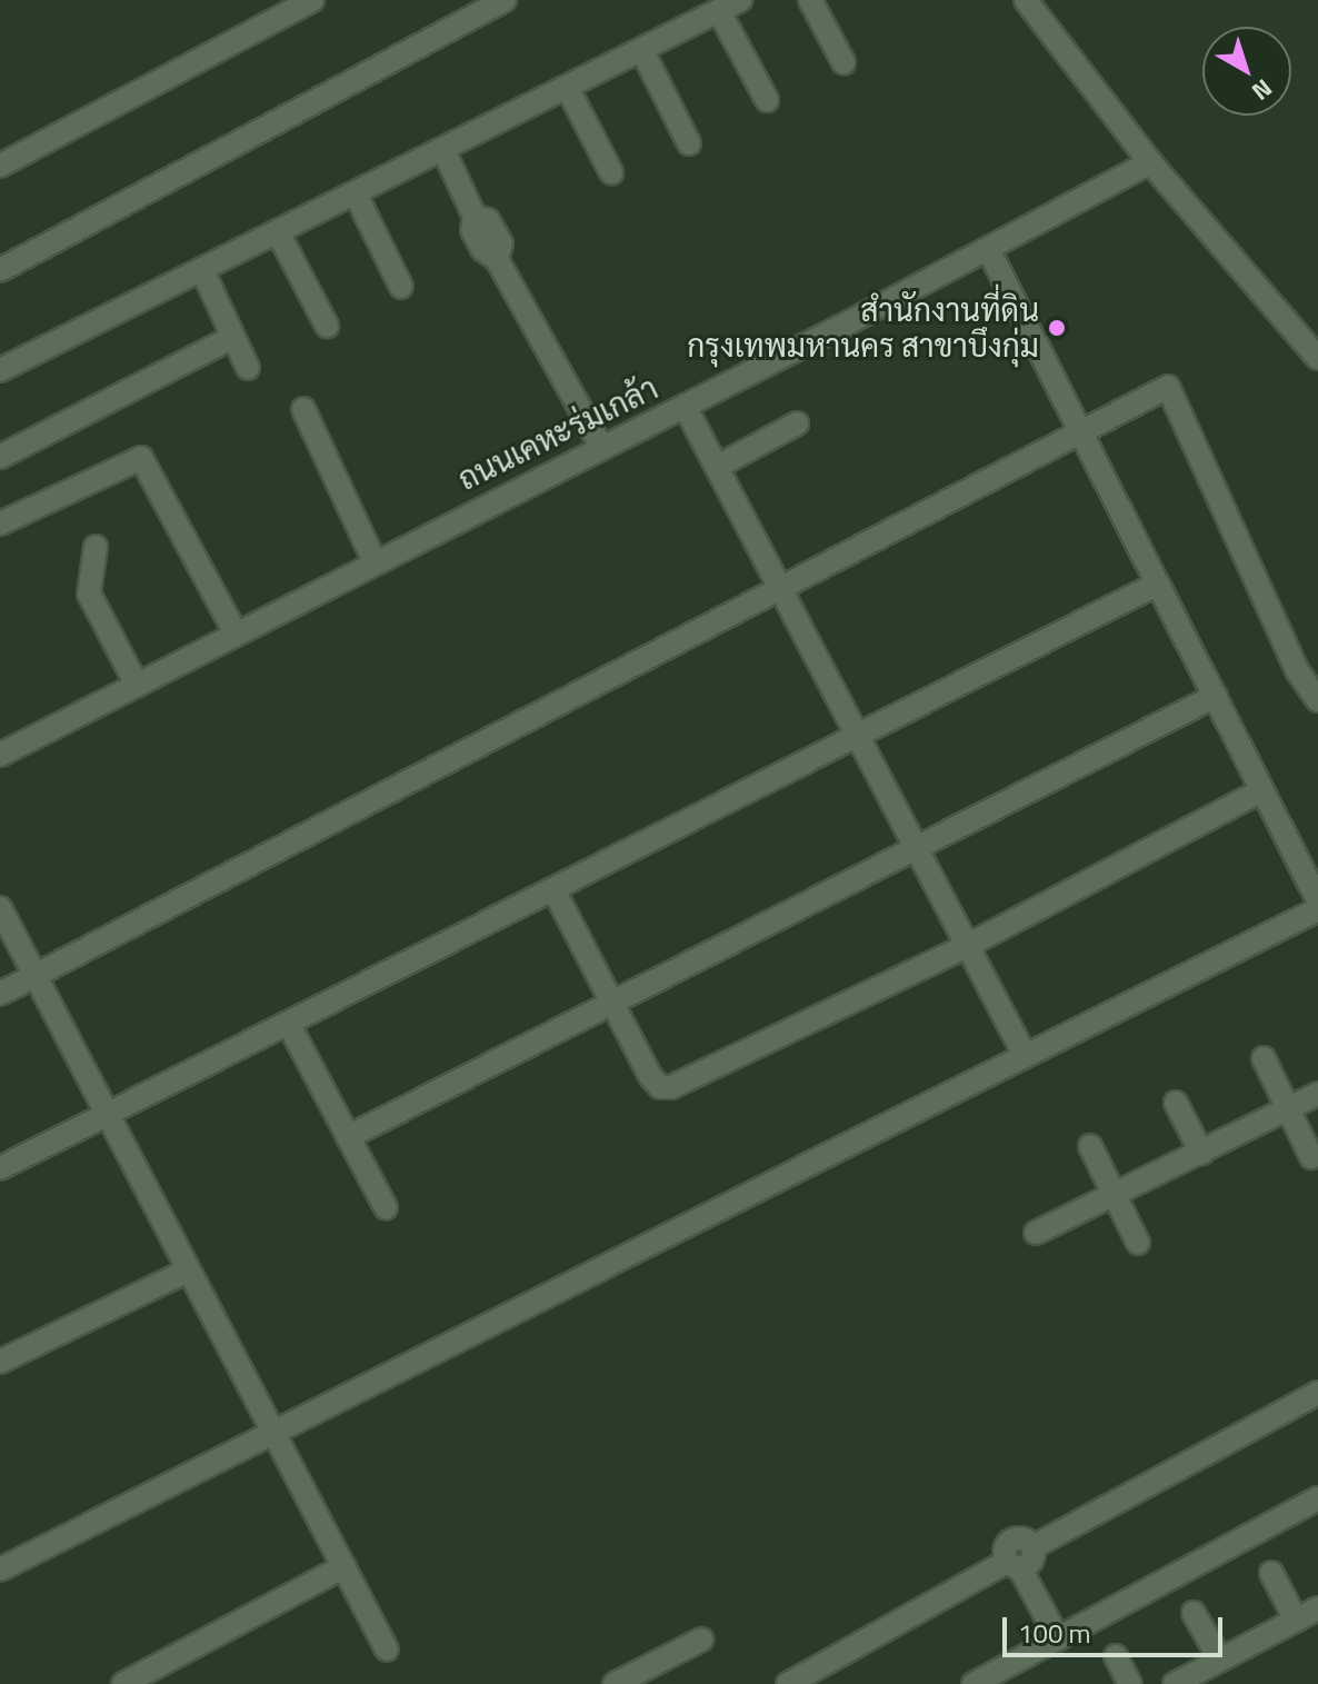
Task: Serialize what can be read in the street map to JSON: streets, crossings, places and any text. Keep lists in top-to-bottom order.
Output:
{
  "streets": {
    "street": ["ถนนเคหะร่มเกล้า"]
  },
  "places": ["สำนักงานที่ดิน กรุงเทพมหานคร สาขาบึงกุ่ม"],
  "scale_bar": "100 m",
  "north": "bottom right"
}
